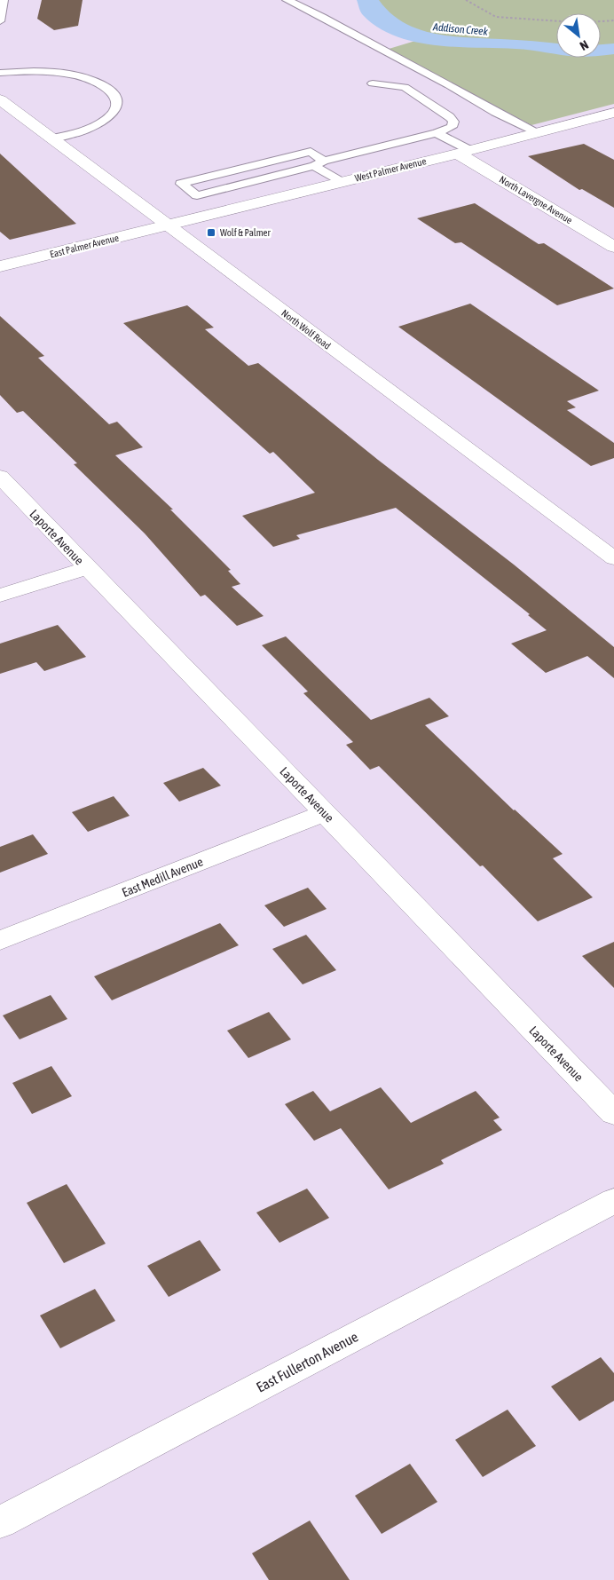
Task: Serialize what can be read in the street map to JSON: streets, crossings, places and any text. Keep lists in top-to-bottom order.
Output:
{
  "streets": {
    "street": [
      "West Palmer Avenue",
      "North Lavergne Avenue",
      "East Palmer Avenue",
      "North Wolf Road",
      "Laporte Avenue",
      "East Medill Avenue",
      "East Fullerton Avenue"
    ]
  },
  "crossings": [
    ["West Palmer Avenue", "North Lavergne Avenue"],
    ["West Palmer Avenue", "East Palmer Avenue"],
    ["West Palmer Avenue", "North Wolf Road"],
    ["East Palmer Avenue", "North Wolf Road"],
    ["Laporte Avenue", "East Medill Avenue"]
  ],
  "water": ["Addison Creek"],
  "places": {
    "transit": ["Wolf & Palmer"]
  },
  "north": "bottom right"
}
